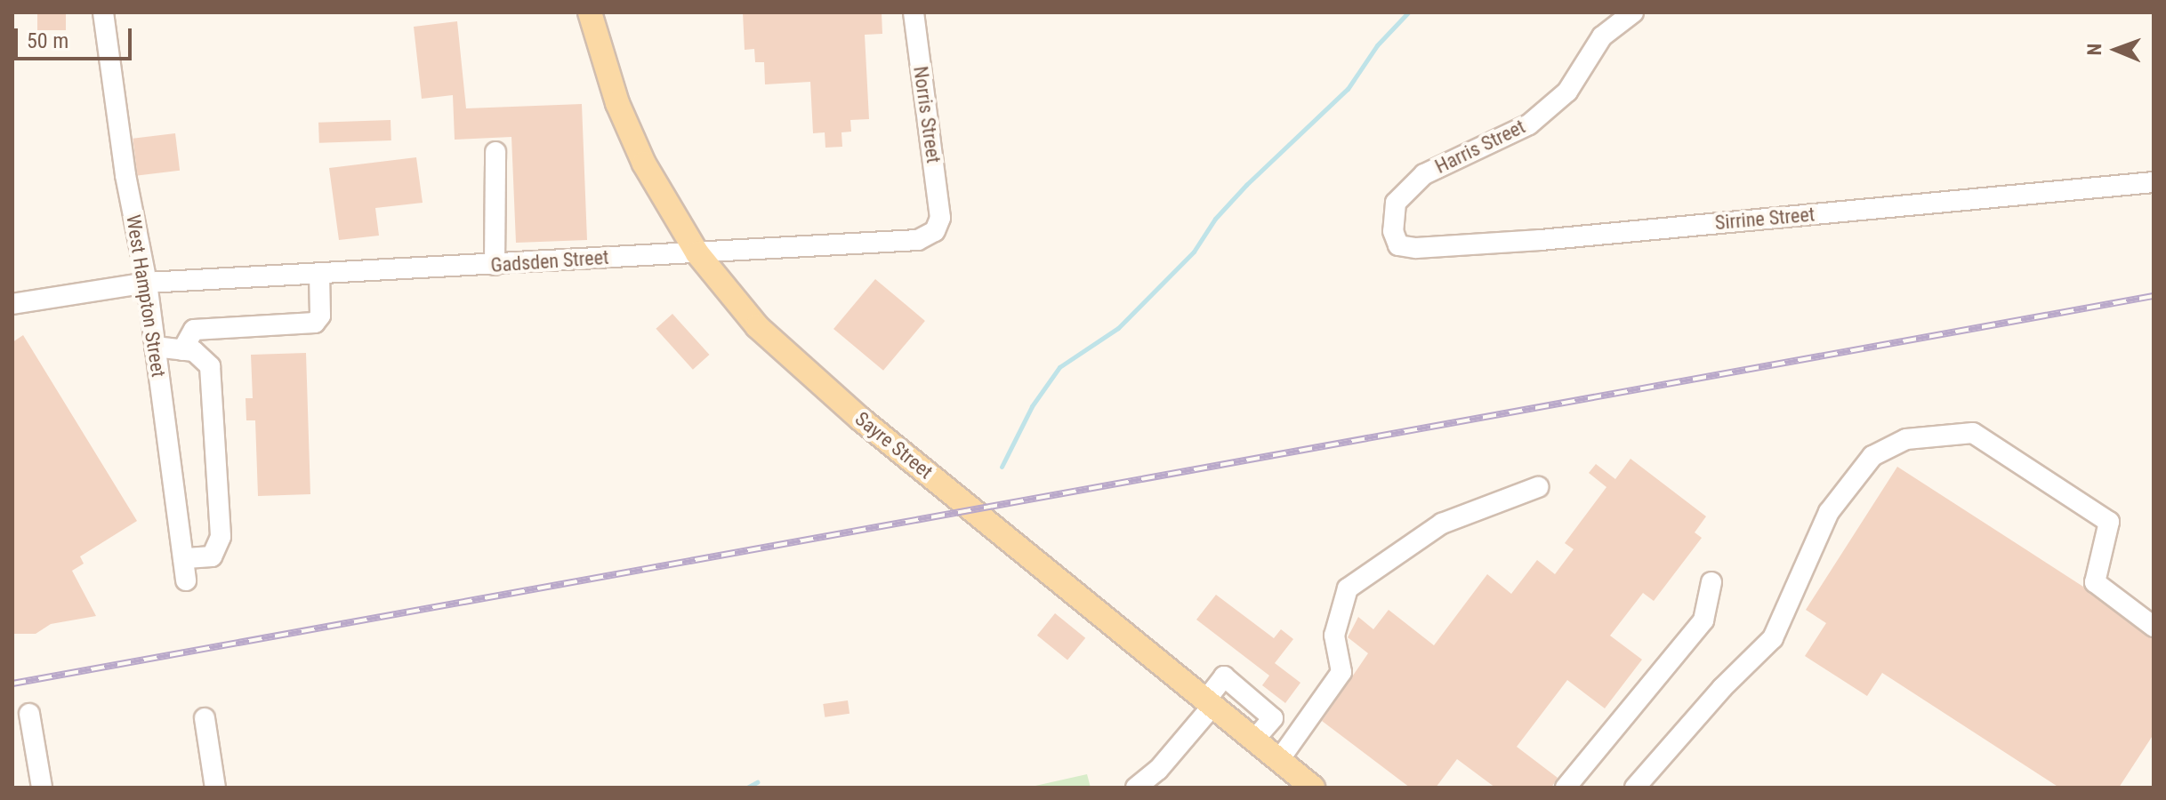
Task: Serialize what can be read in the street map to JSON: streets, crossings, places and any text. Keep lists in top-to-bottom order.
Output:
{
  "streets": {
    "main road": ["Sayre Street"],
    "street": [
      "Norris Street",
      "Harris Street",
      "Sirrine Street",
      "Gadsden Street",
      "West Hampton Street"
    ]
  },
  "crossings": [
    ["Norris Street", "Gadsden Street"],
    ["Harris Street", "Sirrine Street"],
    ["Gadsden Street", "West Hampton Street"],
    ["Gadsden Street", "Sayre Street"]
  ],
  "scale_bar": "50 m",
  "north": "left"
}
